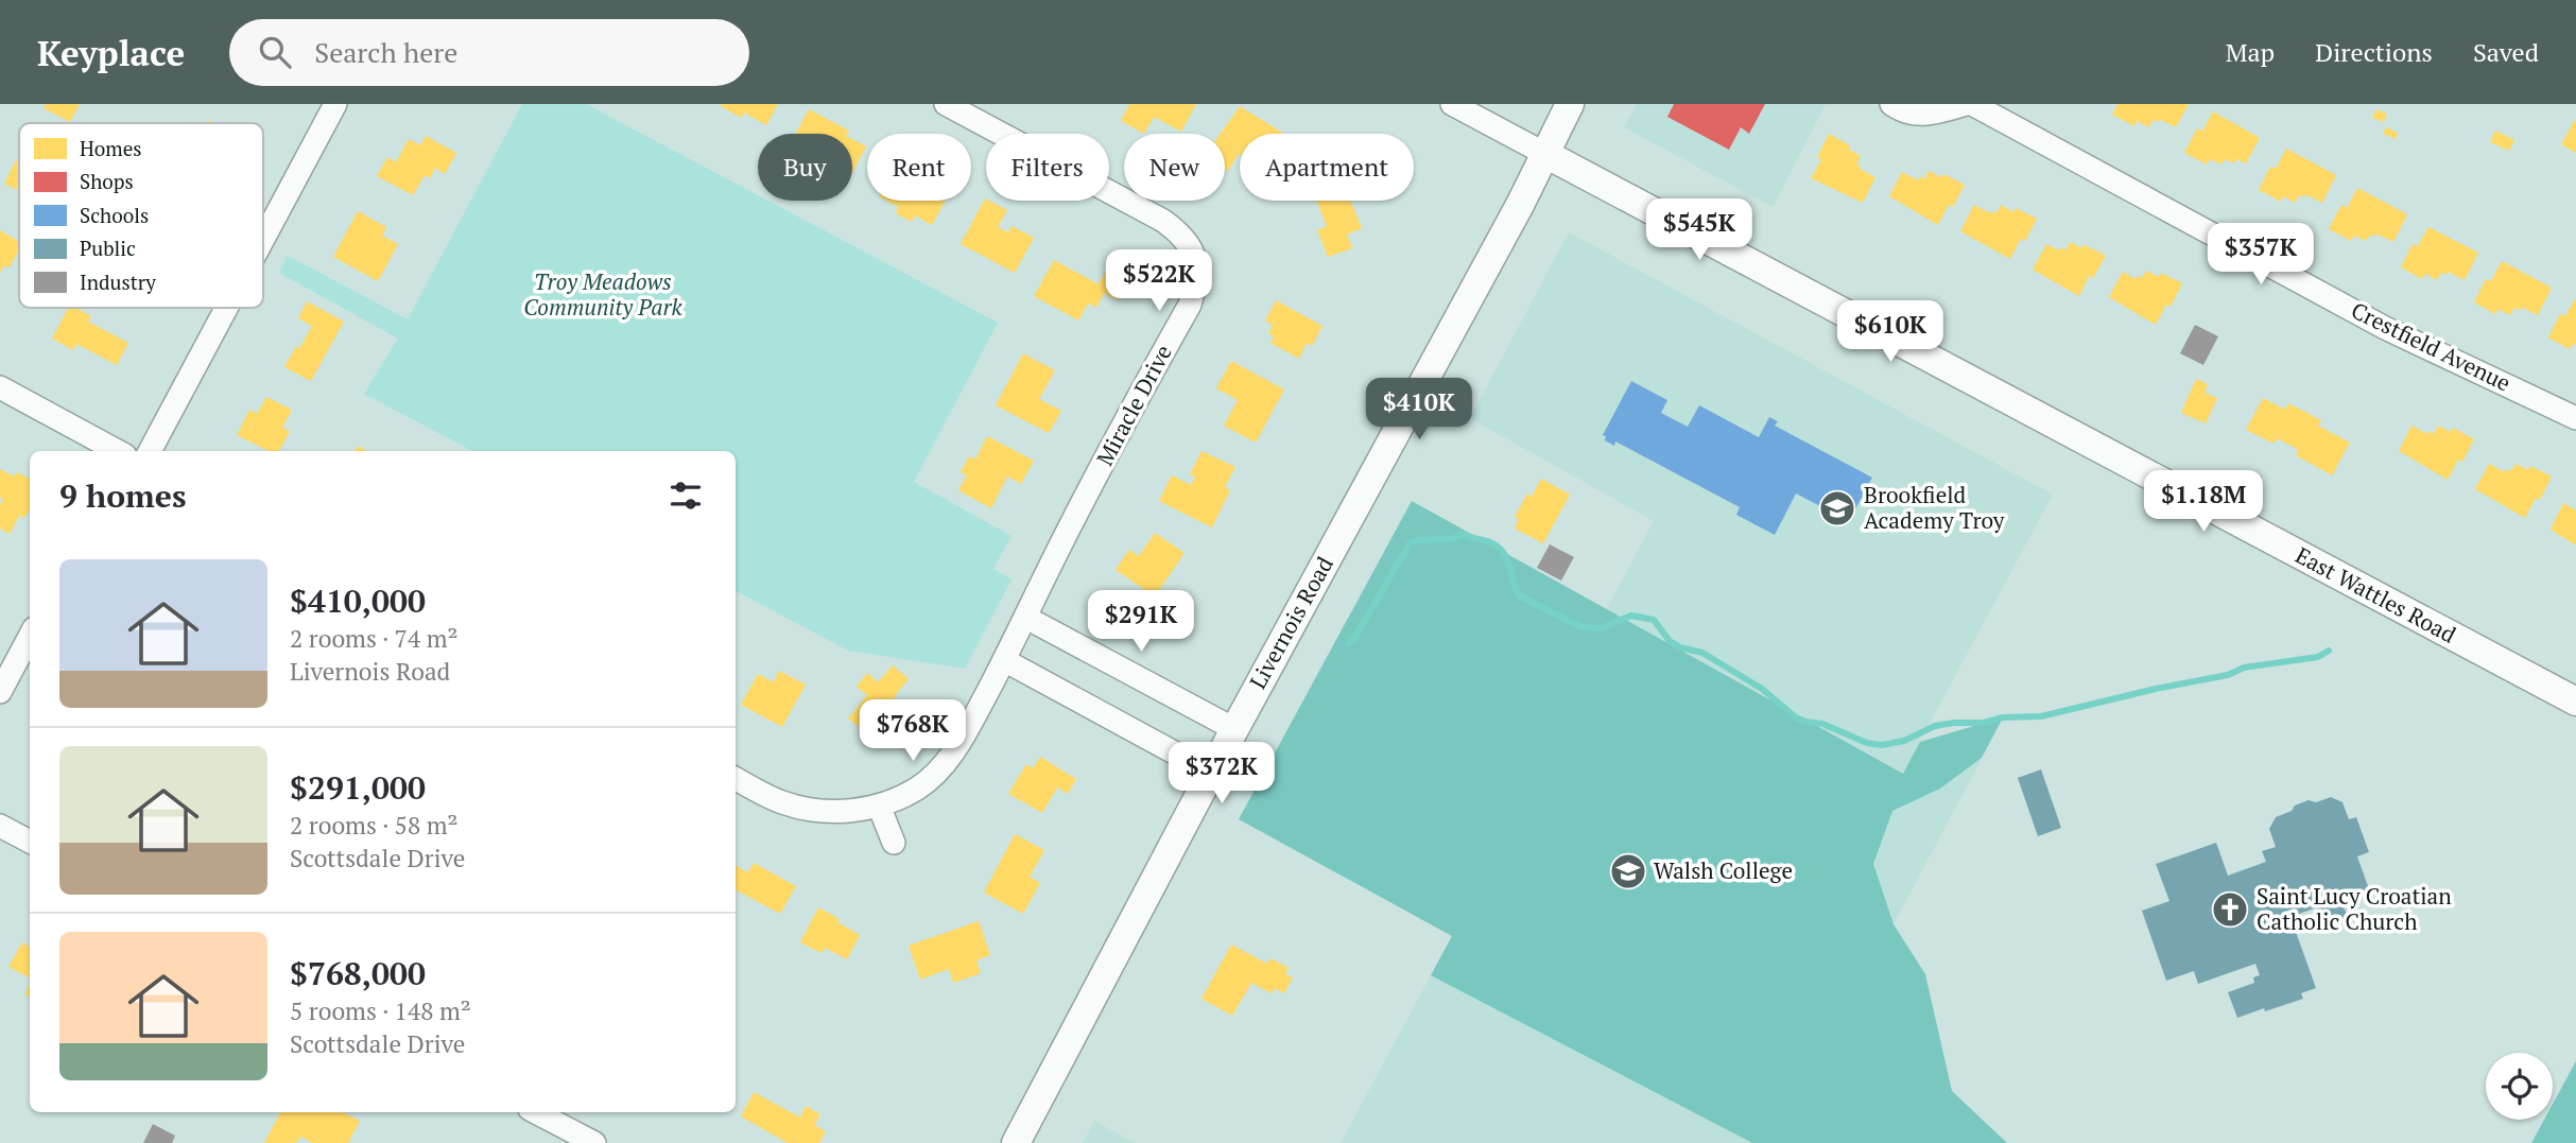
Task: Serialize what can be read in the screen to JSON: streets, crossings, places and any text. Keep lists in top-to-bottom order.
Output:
{
  "streets": {
    "main road": ["East Wattles Road", "Livernois Road"],
    "street": ["Crestfield Avenue", "Miracle Drive"]
  },
  "crossings": [
    ["East Wattles Road", "Livernois Road"]
  ],
  "parks": ["Troy Meadows Community Park"],
  "places": {
    "school or university": ["Brookfield Academy Troy", "Walsh College"],
    "church": ["Saint Lucy Croatian Catholic Church"]
  },
  "legend": [
    "Homes",
    "Shops",
    "Schools",
    "Public",
    "Industry"
  ],
  "page": {
    "header": "Keyplace",
    "search": "Search here",
    "nav": ["Map", "Directions", "Saved"],
    "chip": [
      "Buy",
      "Rent",
      "Filters",
      "New",
      "Apartment"
    ],
    "price": [
      "$545K",
      "$357K",
      "$522K",
      "$610K",
      "$410K",
      "$1.18M",
      "$291K",
      "$768K",
      "$372K"
    ],
    "heading": "9 homes",
    "list": [
      {
        "name": "$410,000",
        "note": "2 rooms · 74 m² · Livernois Road"
      },
      {
        "name": "$291,000",
        "note": "2 rooms · 58 m² · Scottsdale Drive"
      },
      {
        "name": "$768,000",
        "note": "5 rooms · 148 m² · Scottsdale Drive"
      }
    ]
  }
}
